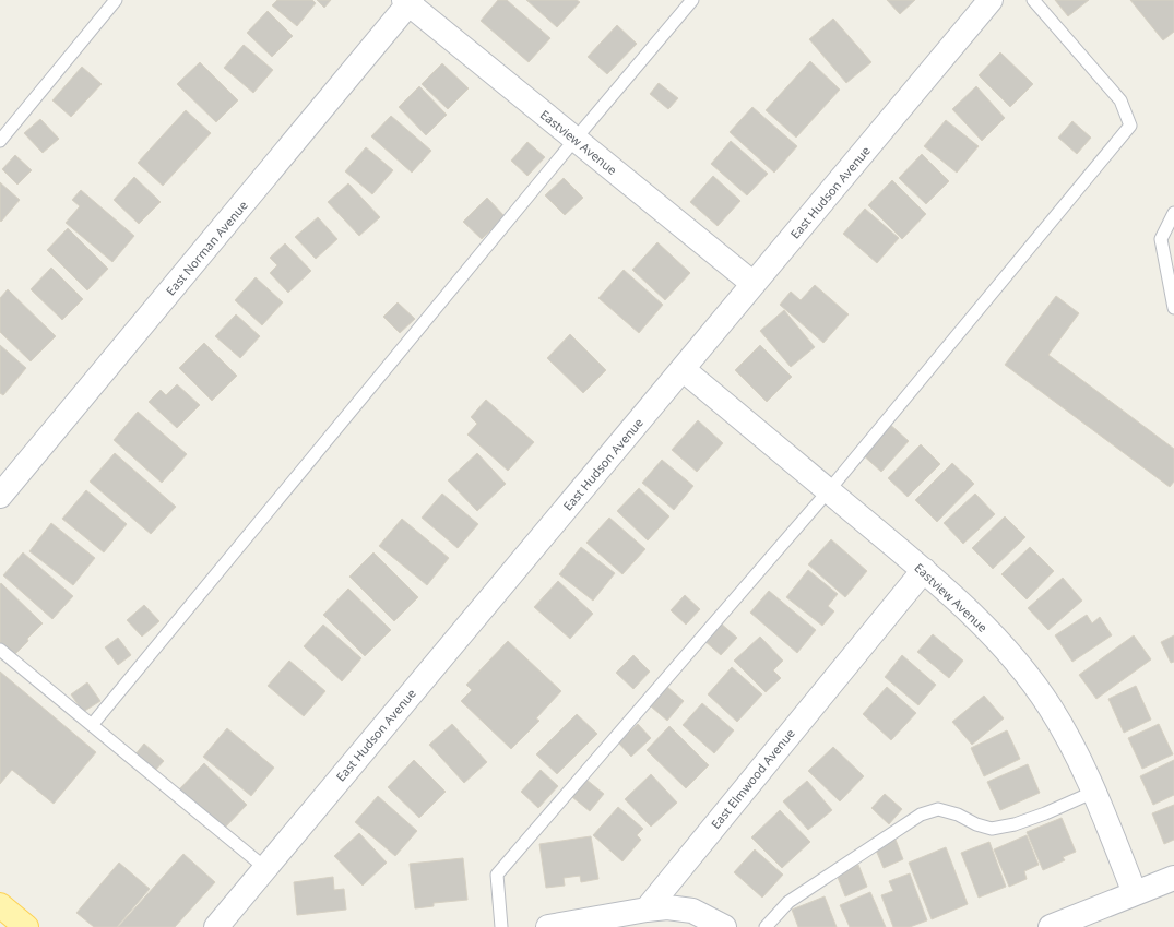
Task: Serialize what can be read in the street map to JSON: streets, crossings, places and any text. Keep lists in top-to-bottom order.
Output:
{
  "streets": {
    "street": [
      "Eastview Avenue",
      "East Hudson Avenue",
      "East Norman Avenue",
      "East Elmwood Avenue"
    ]
  },
  "crossings": [
    ["Eastview Avenue", "East Hudson Avenue"],
    ["Eastview Avenue", "East Norman Avenue"],
    ["Eastview Avenue", "East Elmwood Avenue"]
  ]
}
